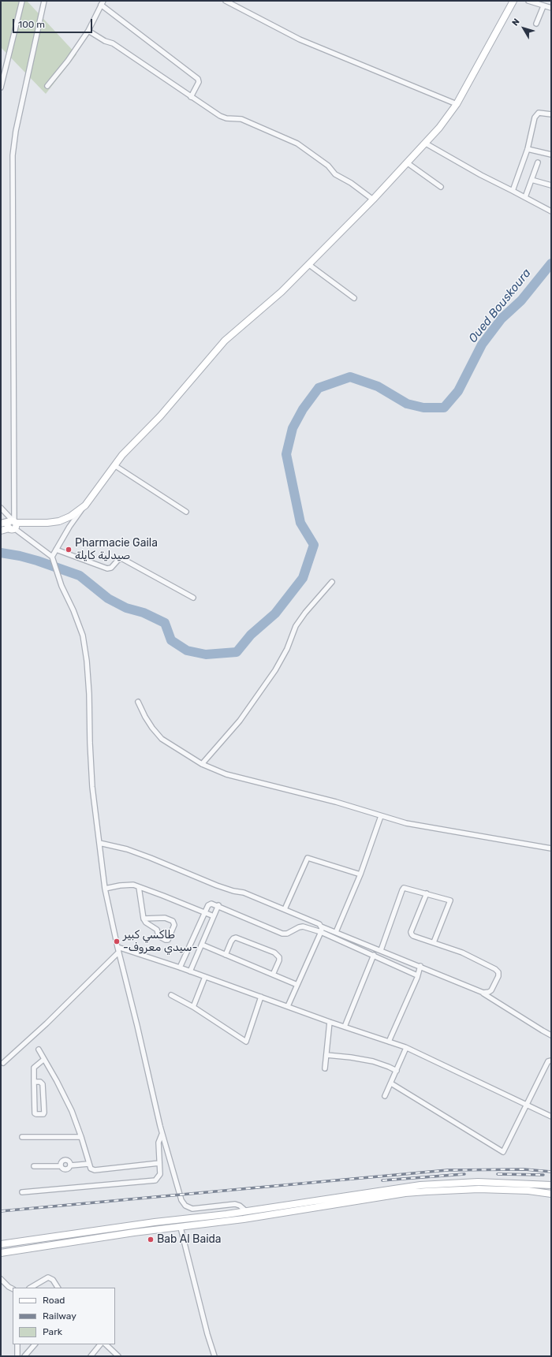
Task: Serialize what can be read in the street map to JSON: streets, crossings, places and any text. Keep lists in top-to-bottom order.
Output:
{
  "water": ["Oued Bouskoura"],
  "places": ["Pharmacie Gaila صيدلية كايلة", "طاكسي كبير -سيدي معروف-", "Bab Al Baida"],
  "legend": ["Road", "Railway", "Park"],
  "scale_bar": "100 m",
  "north": "top left"
}
